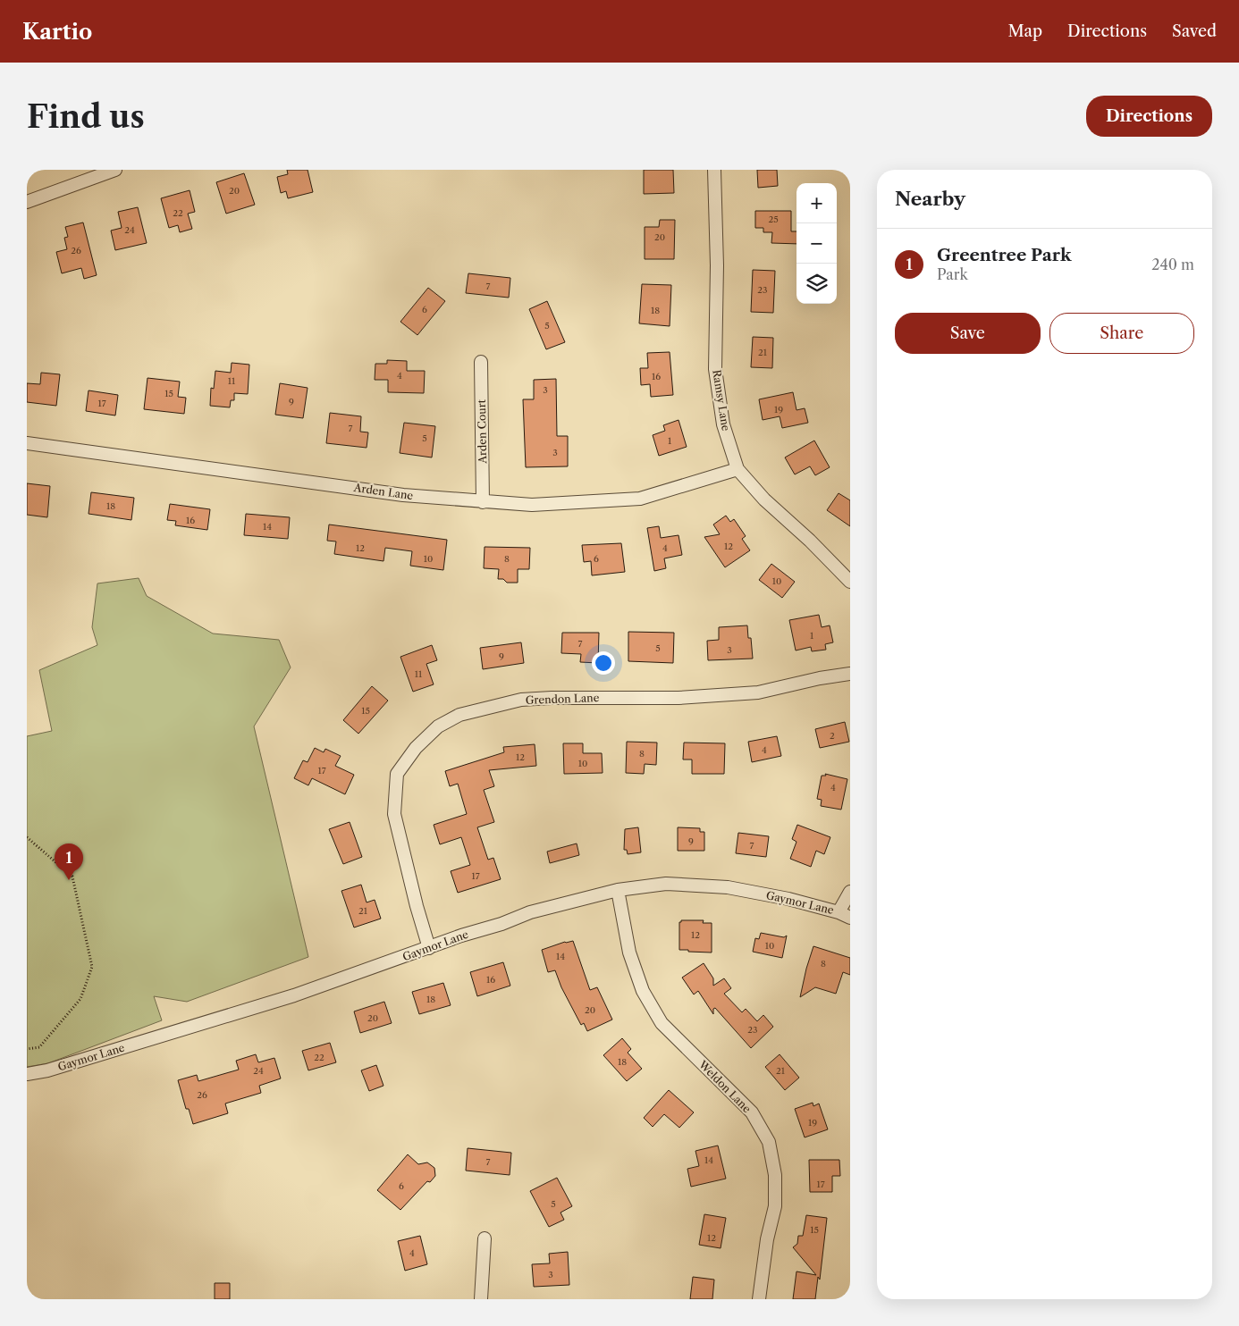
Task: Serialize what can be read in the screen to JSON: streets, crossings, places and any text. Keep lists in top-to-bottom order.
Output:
{
  "streets": {
    "street": [
      "Ramsy Lane",
      "Arden Court",
      "Arden Lane",
      "Grendon Lane",
      "Gaymor Lane",
      "Weldon Lane"
    ]
  },
  "crossings": [
    ["Ramsy Lane", "Arden Lane"],
    ["Arden Court", "Arden Lane"],
    ["Grendon Lane", "Gaymor Lane"],
    ["Gaymor Lane", "Weldon Lane"]
  ],
  "house_numbers": [
    "20",
    "22",
    "25",
    "24",
    "20",
    "26",
    "7",
    "23",
    "6",
    "18",
    "5",
    "21",
    "4",
    "16",
    "11",
    "3",
    "15",
    "9",
    "17",
    "19",
    "7",
    "5",
    "1",
    "3",
    "18",
    "16",
    "14",
    "12",
    "12",
    "4",
    "10",
    "8",
    "6",
    "10",
    "1",
    "7",
    "5",
    "3",
    "9",
    "11",
    "15",
    "2",
    "4",
    "8",
    "12",
    "10",
    "17",
    "4",
    "9",
    "7",
    "17",
    "21",
    "12",
    "10",
    "14",
    "8",
    "16",
    "18",
    "20",
    "20",
    "23",
    "22",
    "18",
    "24",
    "21",
    "26",
    "19",
    "14",
    "7",
    "17",
    "6",
    "5",
    "15",
    "12",
    "4",
    "3"
  ],
  "page": {
    "header": "Kartio",
    "nav": ["Map", "Directions", "Saved"],
    "buttons": [
      "Directions",
      ["Save", "Share"]
    ],
    "title": "Find us",
    "heading": "Nearby",
    "map_buttons": ["+", "−"],
    "list": [
      {
        "mark": "1",
        "name": "Greentree Park",
        "note": "Park",
        "value": "240 m"
      }
    ],
    "pins": "1"
  }
}
